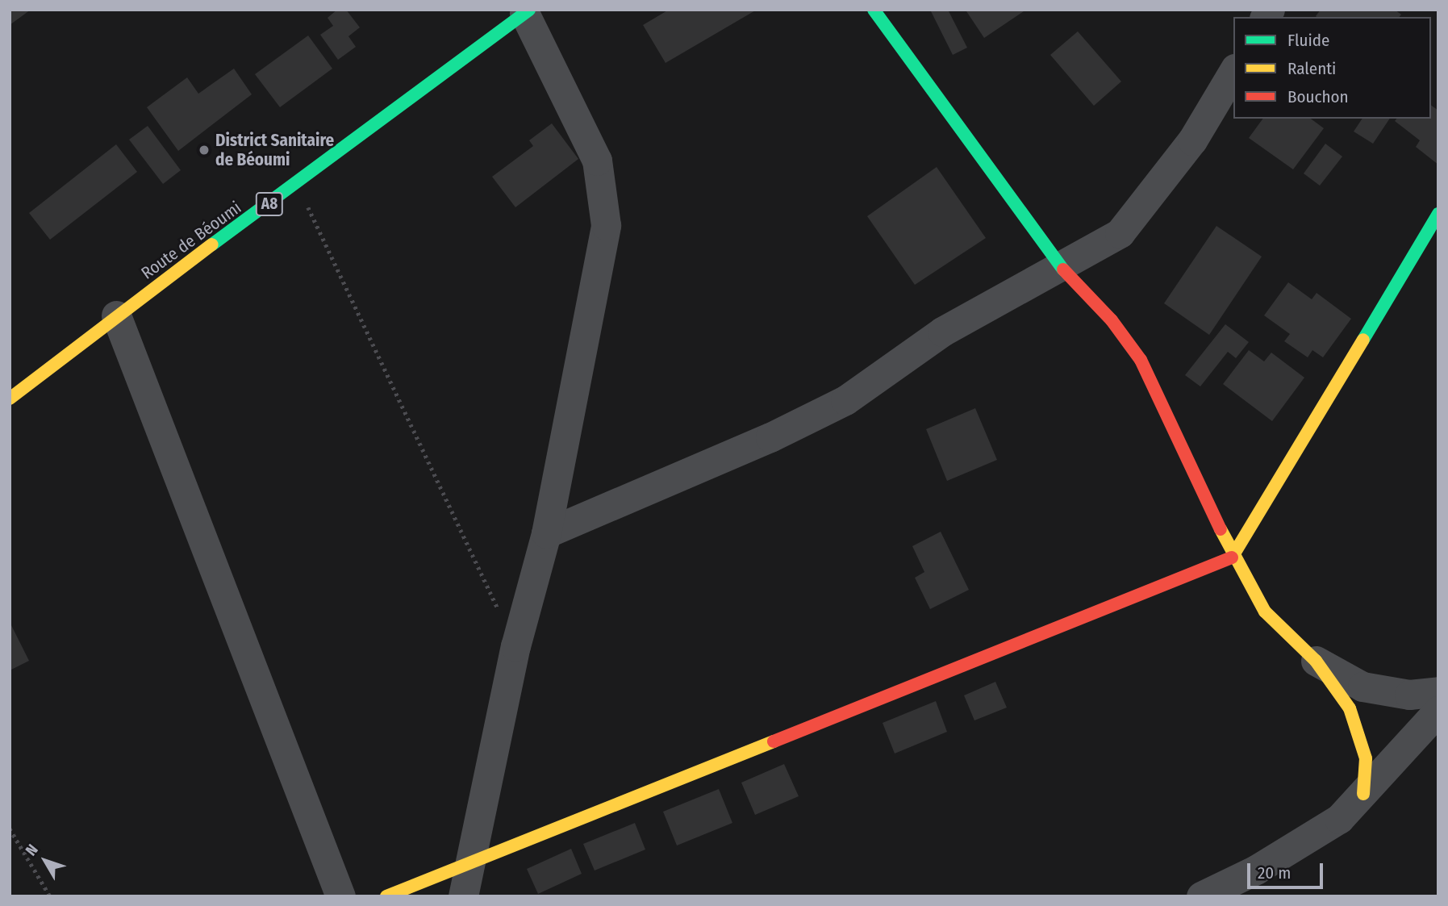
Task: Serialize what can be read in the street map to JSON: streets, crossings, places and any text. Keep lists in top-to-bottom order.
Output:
{
  "streets": {
    "street": ["A8", "Route de Béoumi"]
  },
  "places": ["District Sanitaire de Béoumi"],
  "legend": ["Fluide", "Ralenti", "Bouchon"],
  "scale_bar": "20 m",
  "north": "top left"
}
